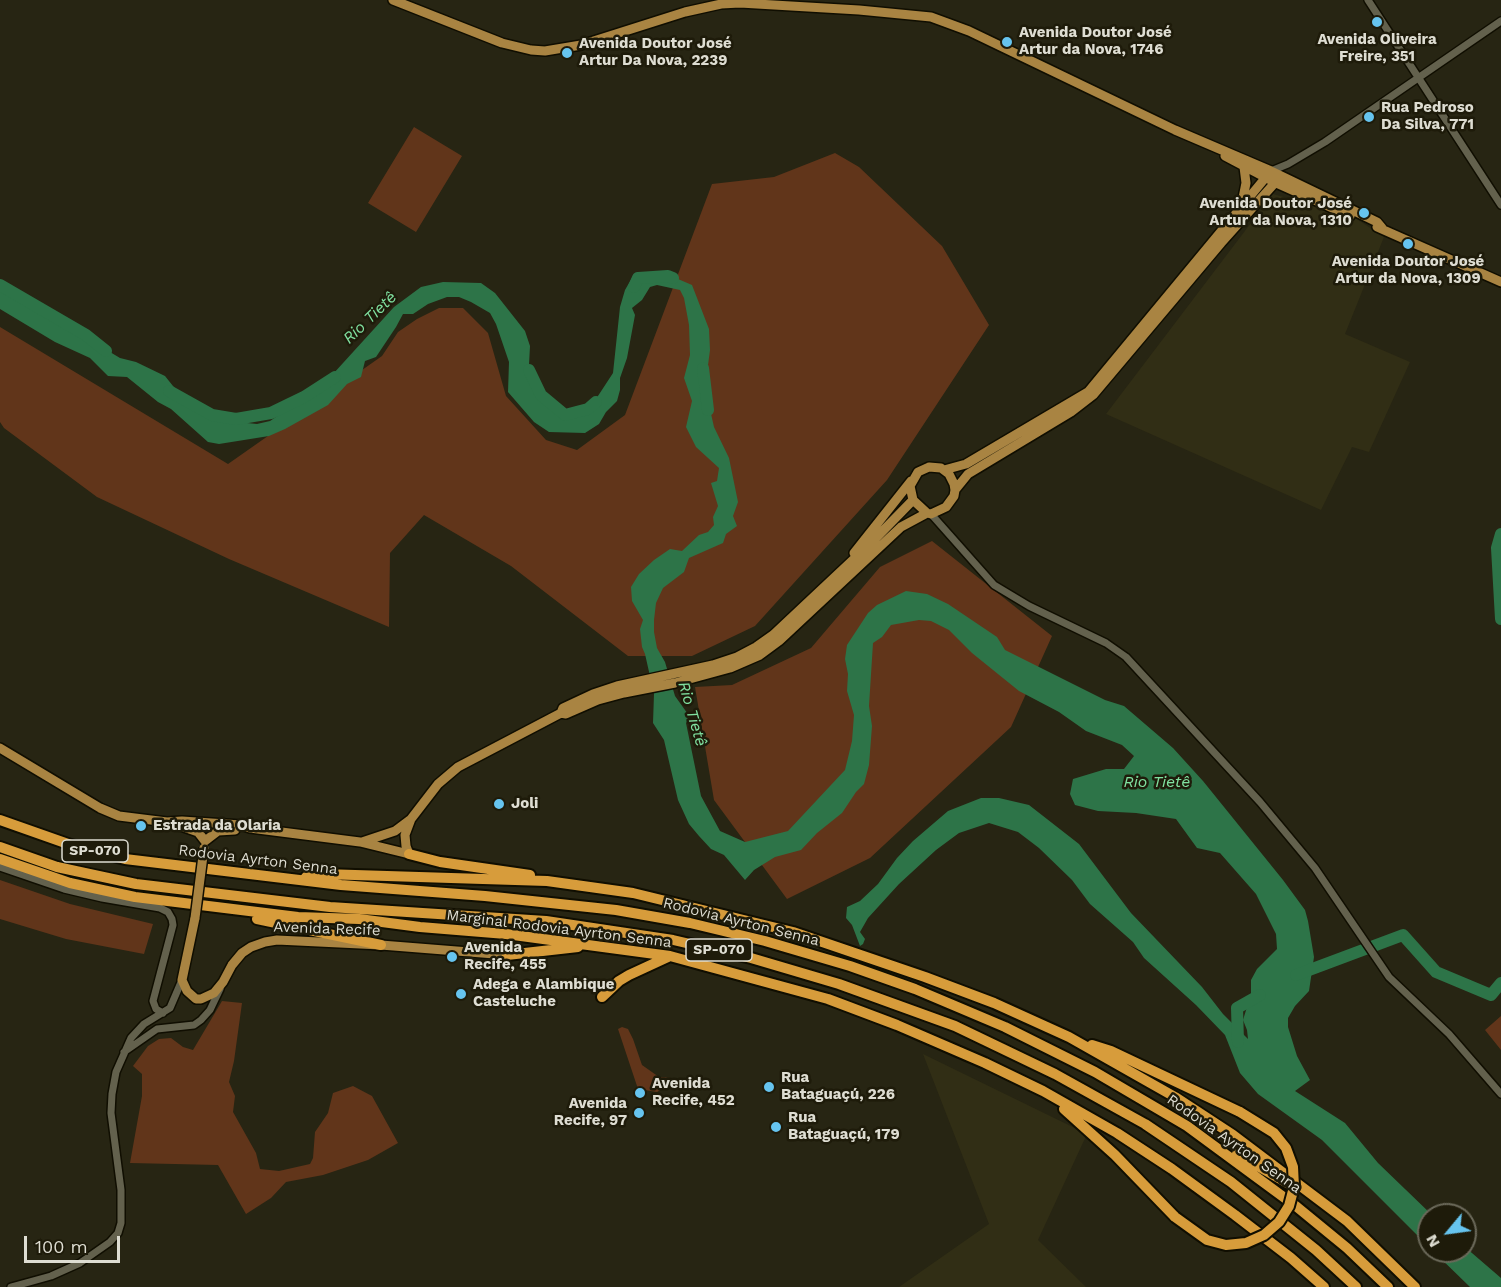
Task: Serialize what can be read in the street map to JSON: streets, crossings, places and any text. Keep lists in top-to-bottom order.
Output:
{
  "streets": {
    "highway": ["SP-070", "Rodovia Ayrton Senna", "Marginal Rodovia Ayrton Senna"],
    "main road": ["Avenida Recife"]
  },
  "water": ["Rio Tietê"],
  "places": [
    "Avenida Oliveira Freire, 351",
    "Avenida Doutor José Artur da Nova, 1746",
    "Avenida Doutor José Artur Da Nova, 2239",
    "Rua Pedroso Da Silva, 771",
    "Avenida Doutor José Artur da Nova, 1310",
    "Avenida Doutor José Artur da Nova, 1309",
    "Joli",
    "Estrada da Olaria",
    "Avenida Recife, 455",
    "Adega e Alambique Casteluche",
    "Rua Bataguaçú, 226",
    "Avenida Recife, 452",
    "Avenida Recife, 97",
    "Rua Bataguaçú, 179"
  ],
  "scale_bar": "100 m",
  "north": "bottom left"
}
